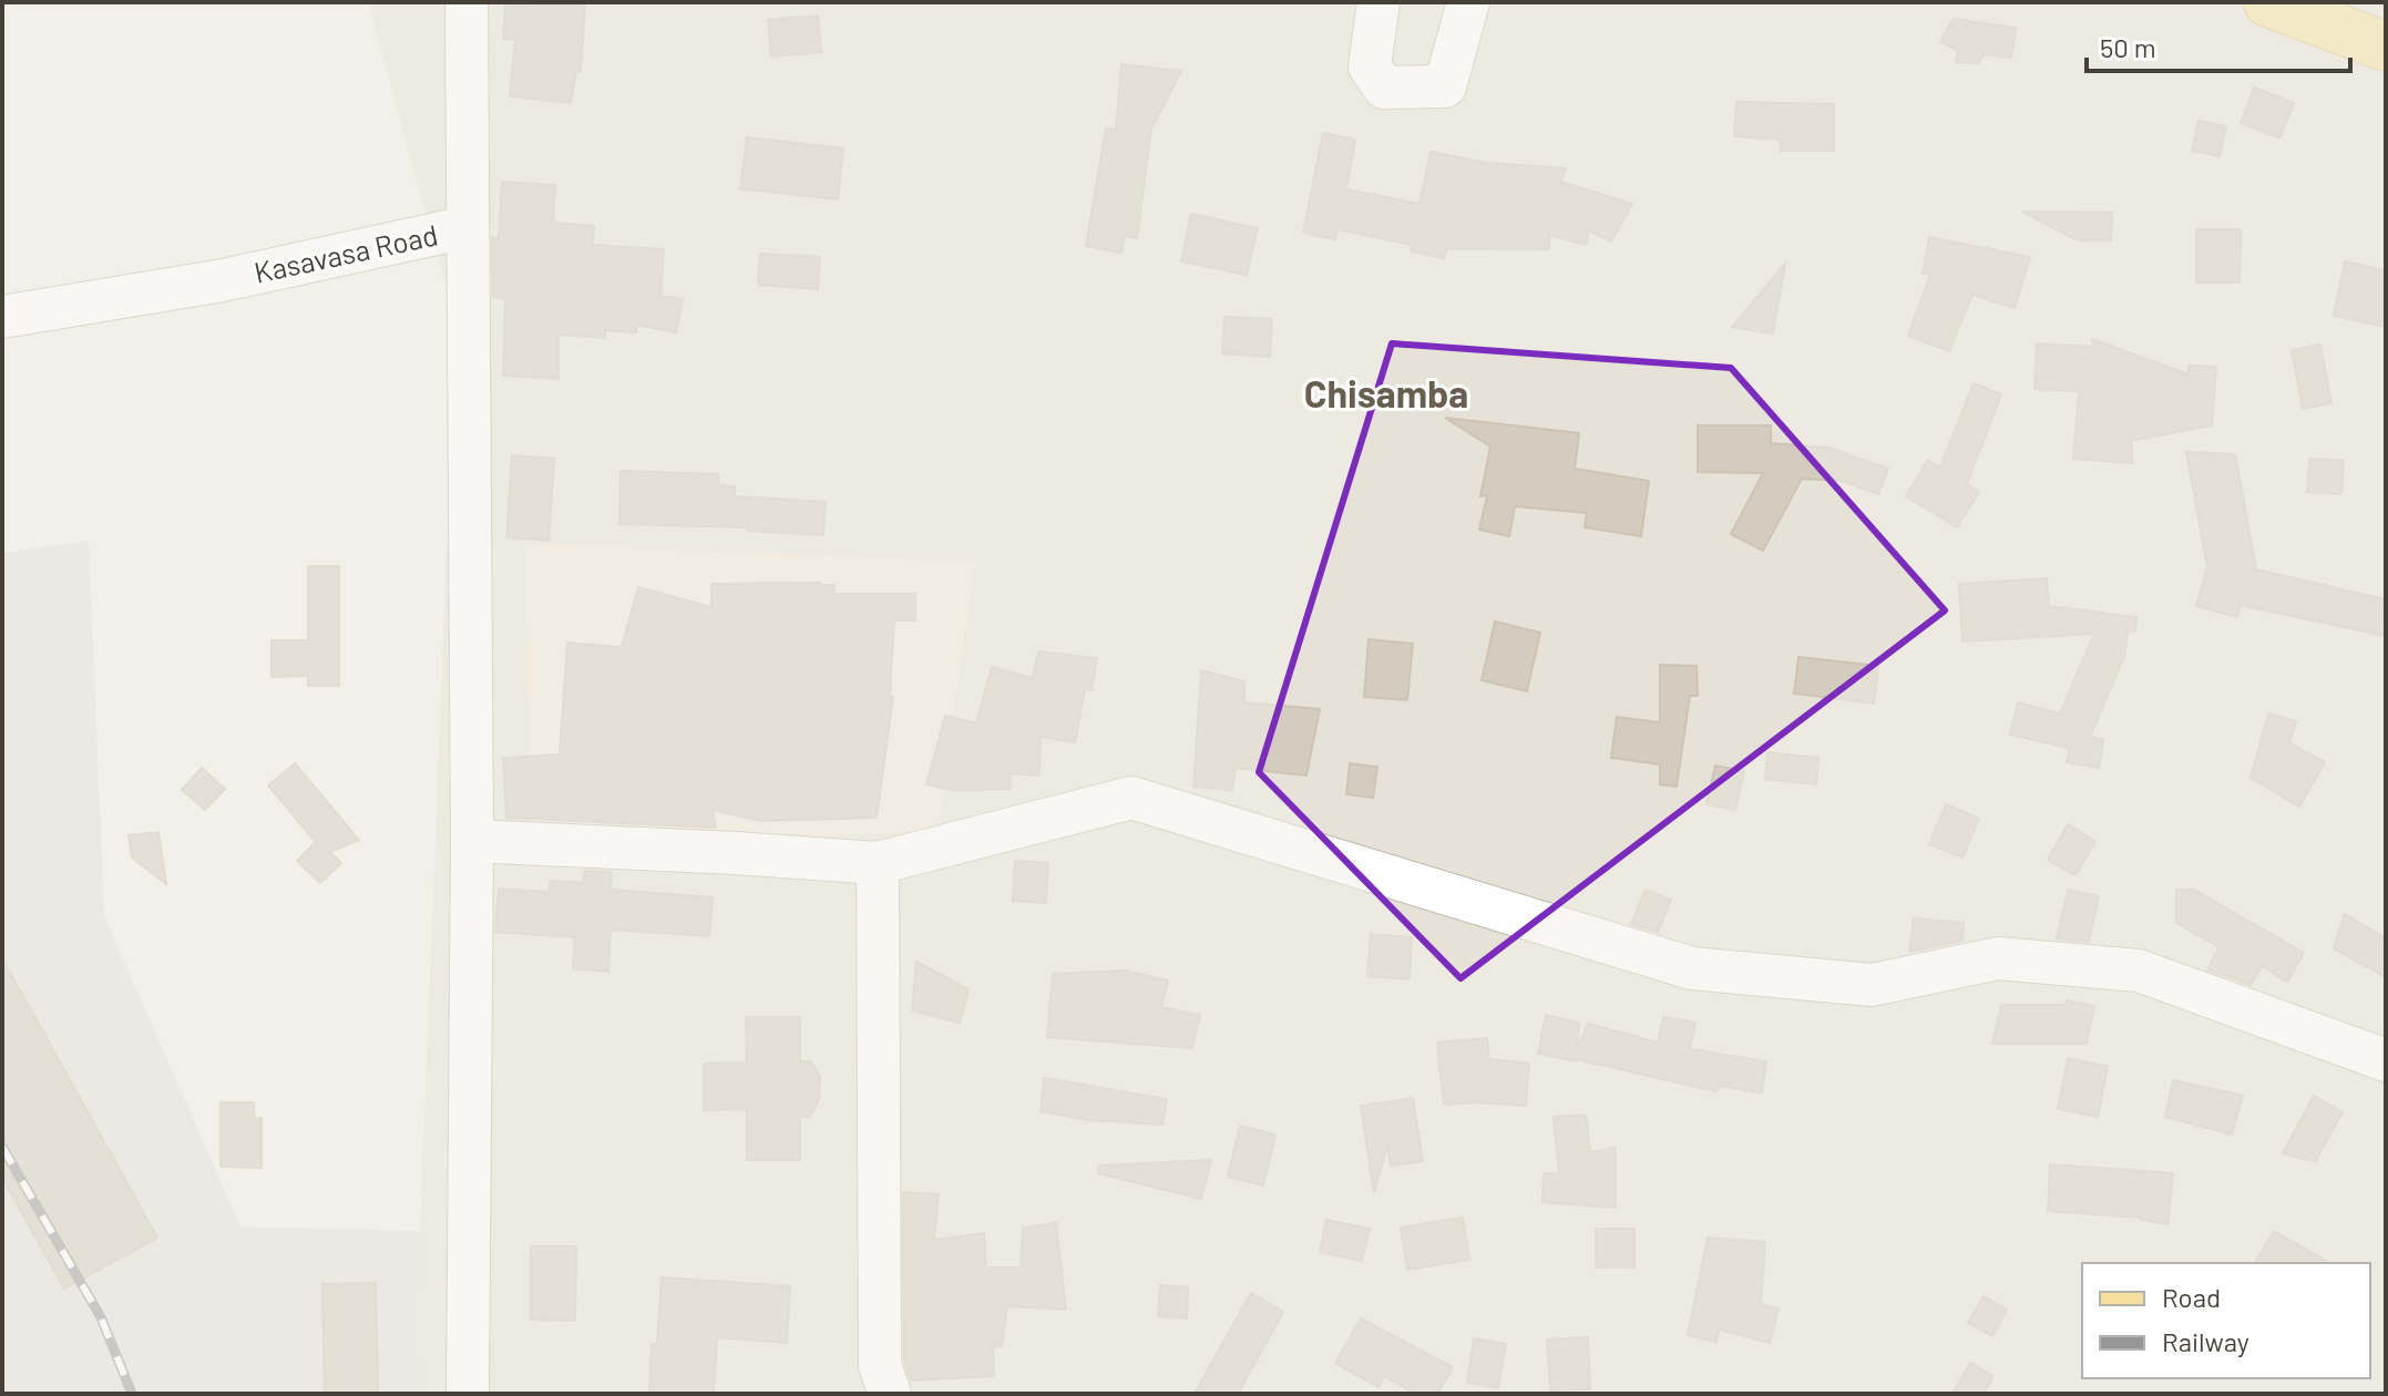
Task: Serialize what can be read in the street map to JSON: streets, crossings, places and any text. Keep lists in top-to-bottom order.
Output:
{
  "streets": {
    "street": ["Kasavasa Road"]
  },
  "districts": ["Chisamba"],
  "legend": ["Road", "Railway"],
  "scale_bar": "50 m"
}
